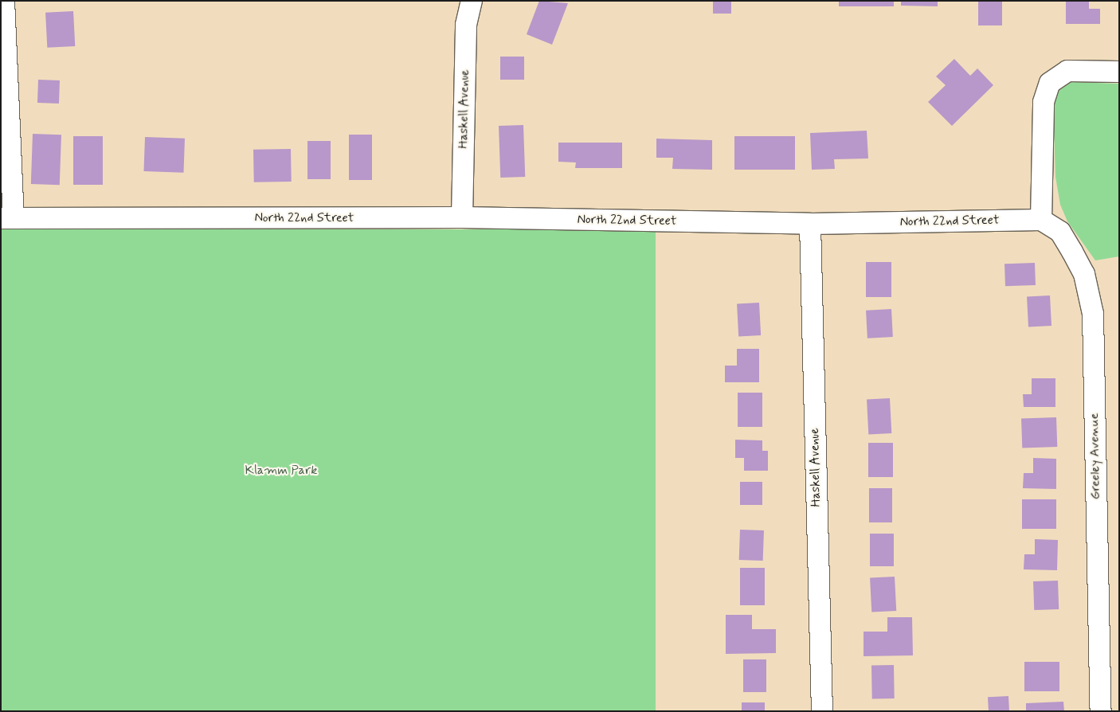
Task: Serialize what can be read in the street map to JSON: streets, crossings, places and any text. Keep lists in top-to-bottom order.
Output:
{
  "streets": {
    "street": ["Haskell Avenue", "North 22nd Street", "Greeley Avenue"]
  },
  "crossings": [
    ["Haskell Avenue", "North 22nd Street"],
    ["North 22nd Street", "Greeley Avenue"]
  ],
  "parks": ["Klamm Park"]
}
